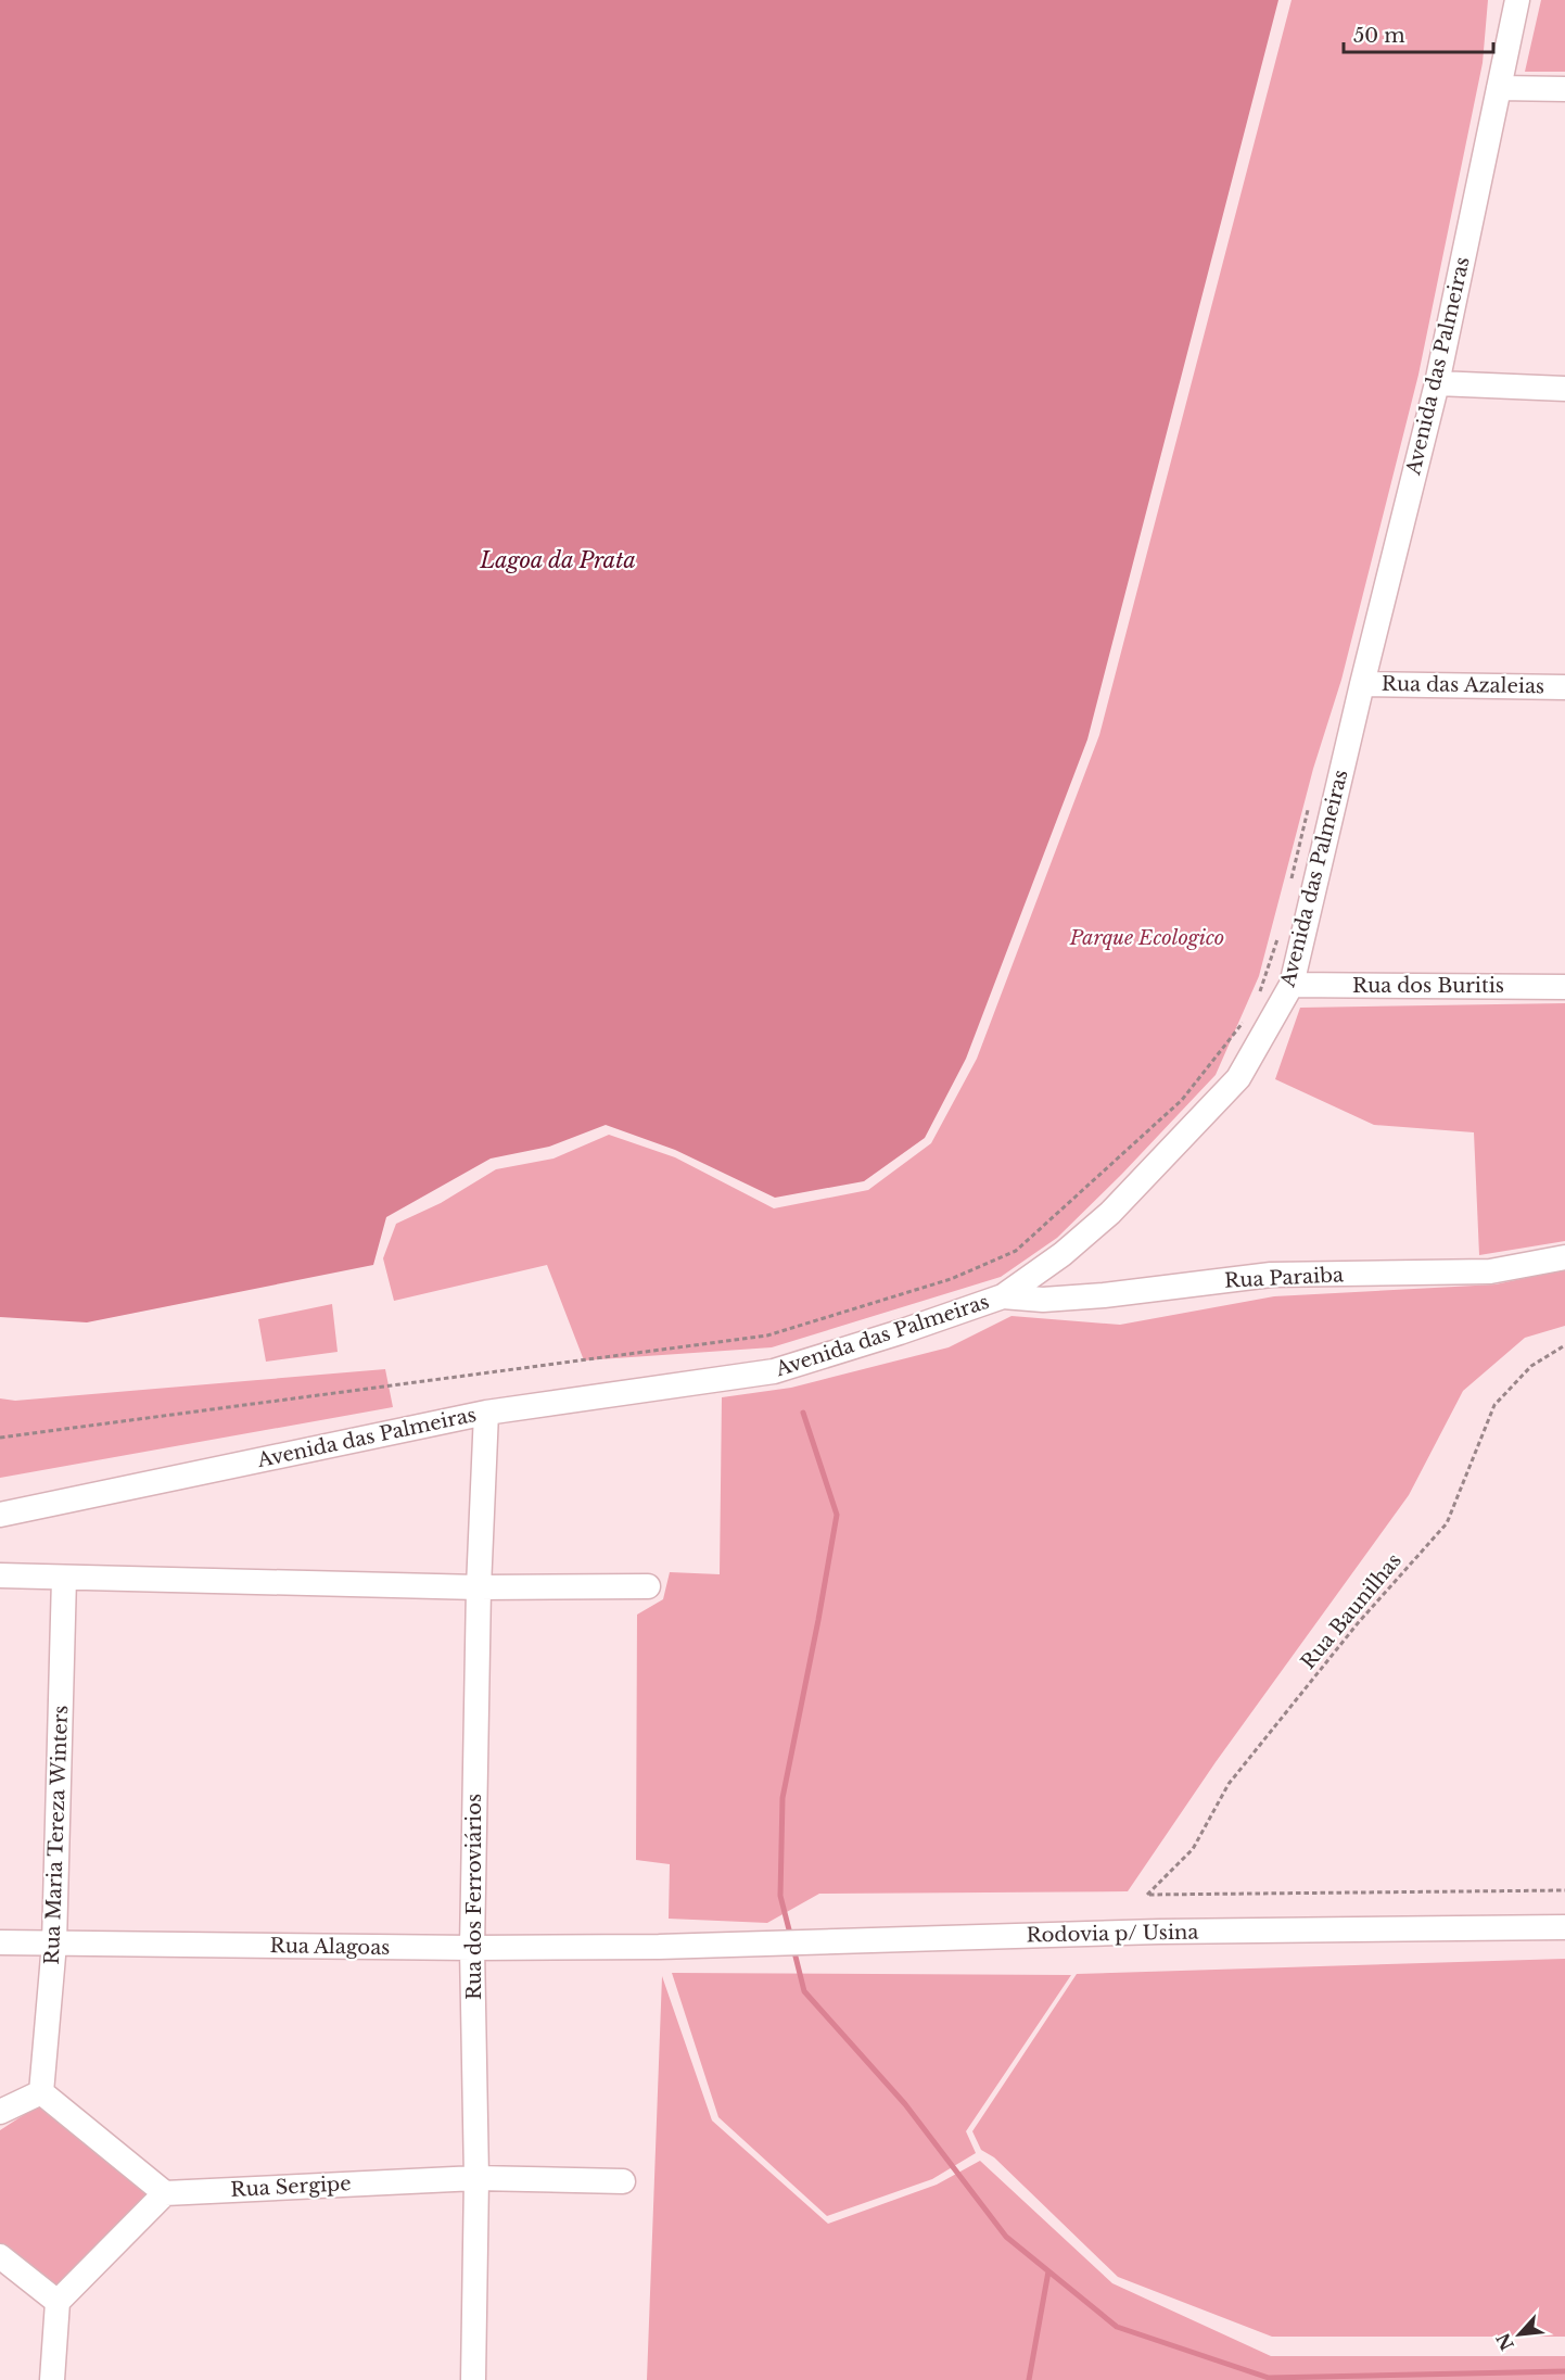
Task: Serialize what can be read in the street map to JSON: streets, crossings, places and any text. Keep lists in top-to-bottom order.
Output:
{
  "streets": {
    "street": [
      "Avenida das Palmeiras",
      "Rua das Azaleias",
      "Rua dos Buritis",
      "Rua Paraiba",
      "Rua Maria Tereza Winters",
      "Rua dos Ferroviários",
      "Rodovia p/ Usina",
      "Rua Alagoas",
      "Rua Sergipe"
    ],
    "path": ["Rua Baunilhas"]
  },
  "crossings": [
    ["Avenida das Palmeiras", "Rua das Azaleias"],
    ["Avenida das Palmeiras", "Rua dos Buritis"],
    ["Avenida das Palmeiras", "Rua Paraiba"],
    ["Avenida das Palmeiras", "Rua dos Ferroviários"],
    ["Rua Maria Tereza Winters", "Rua Alagoas"],
    ["Rua dos Ferroviários", "Rua Alagoas"],
    ["Rua dos Ferroviários", "Rua Sergipe"],
    ["Rodovia p/ Usina", "Rua Alagoas"]
  ],
  "water": ["Lagoa da Prata"],
  "parks": ["Parque Ecologico"],
  "scale_bar": "50 m",
  "north": "bottom left"
}
